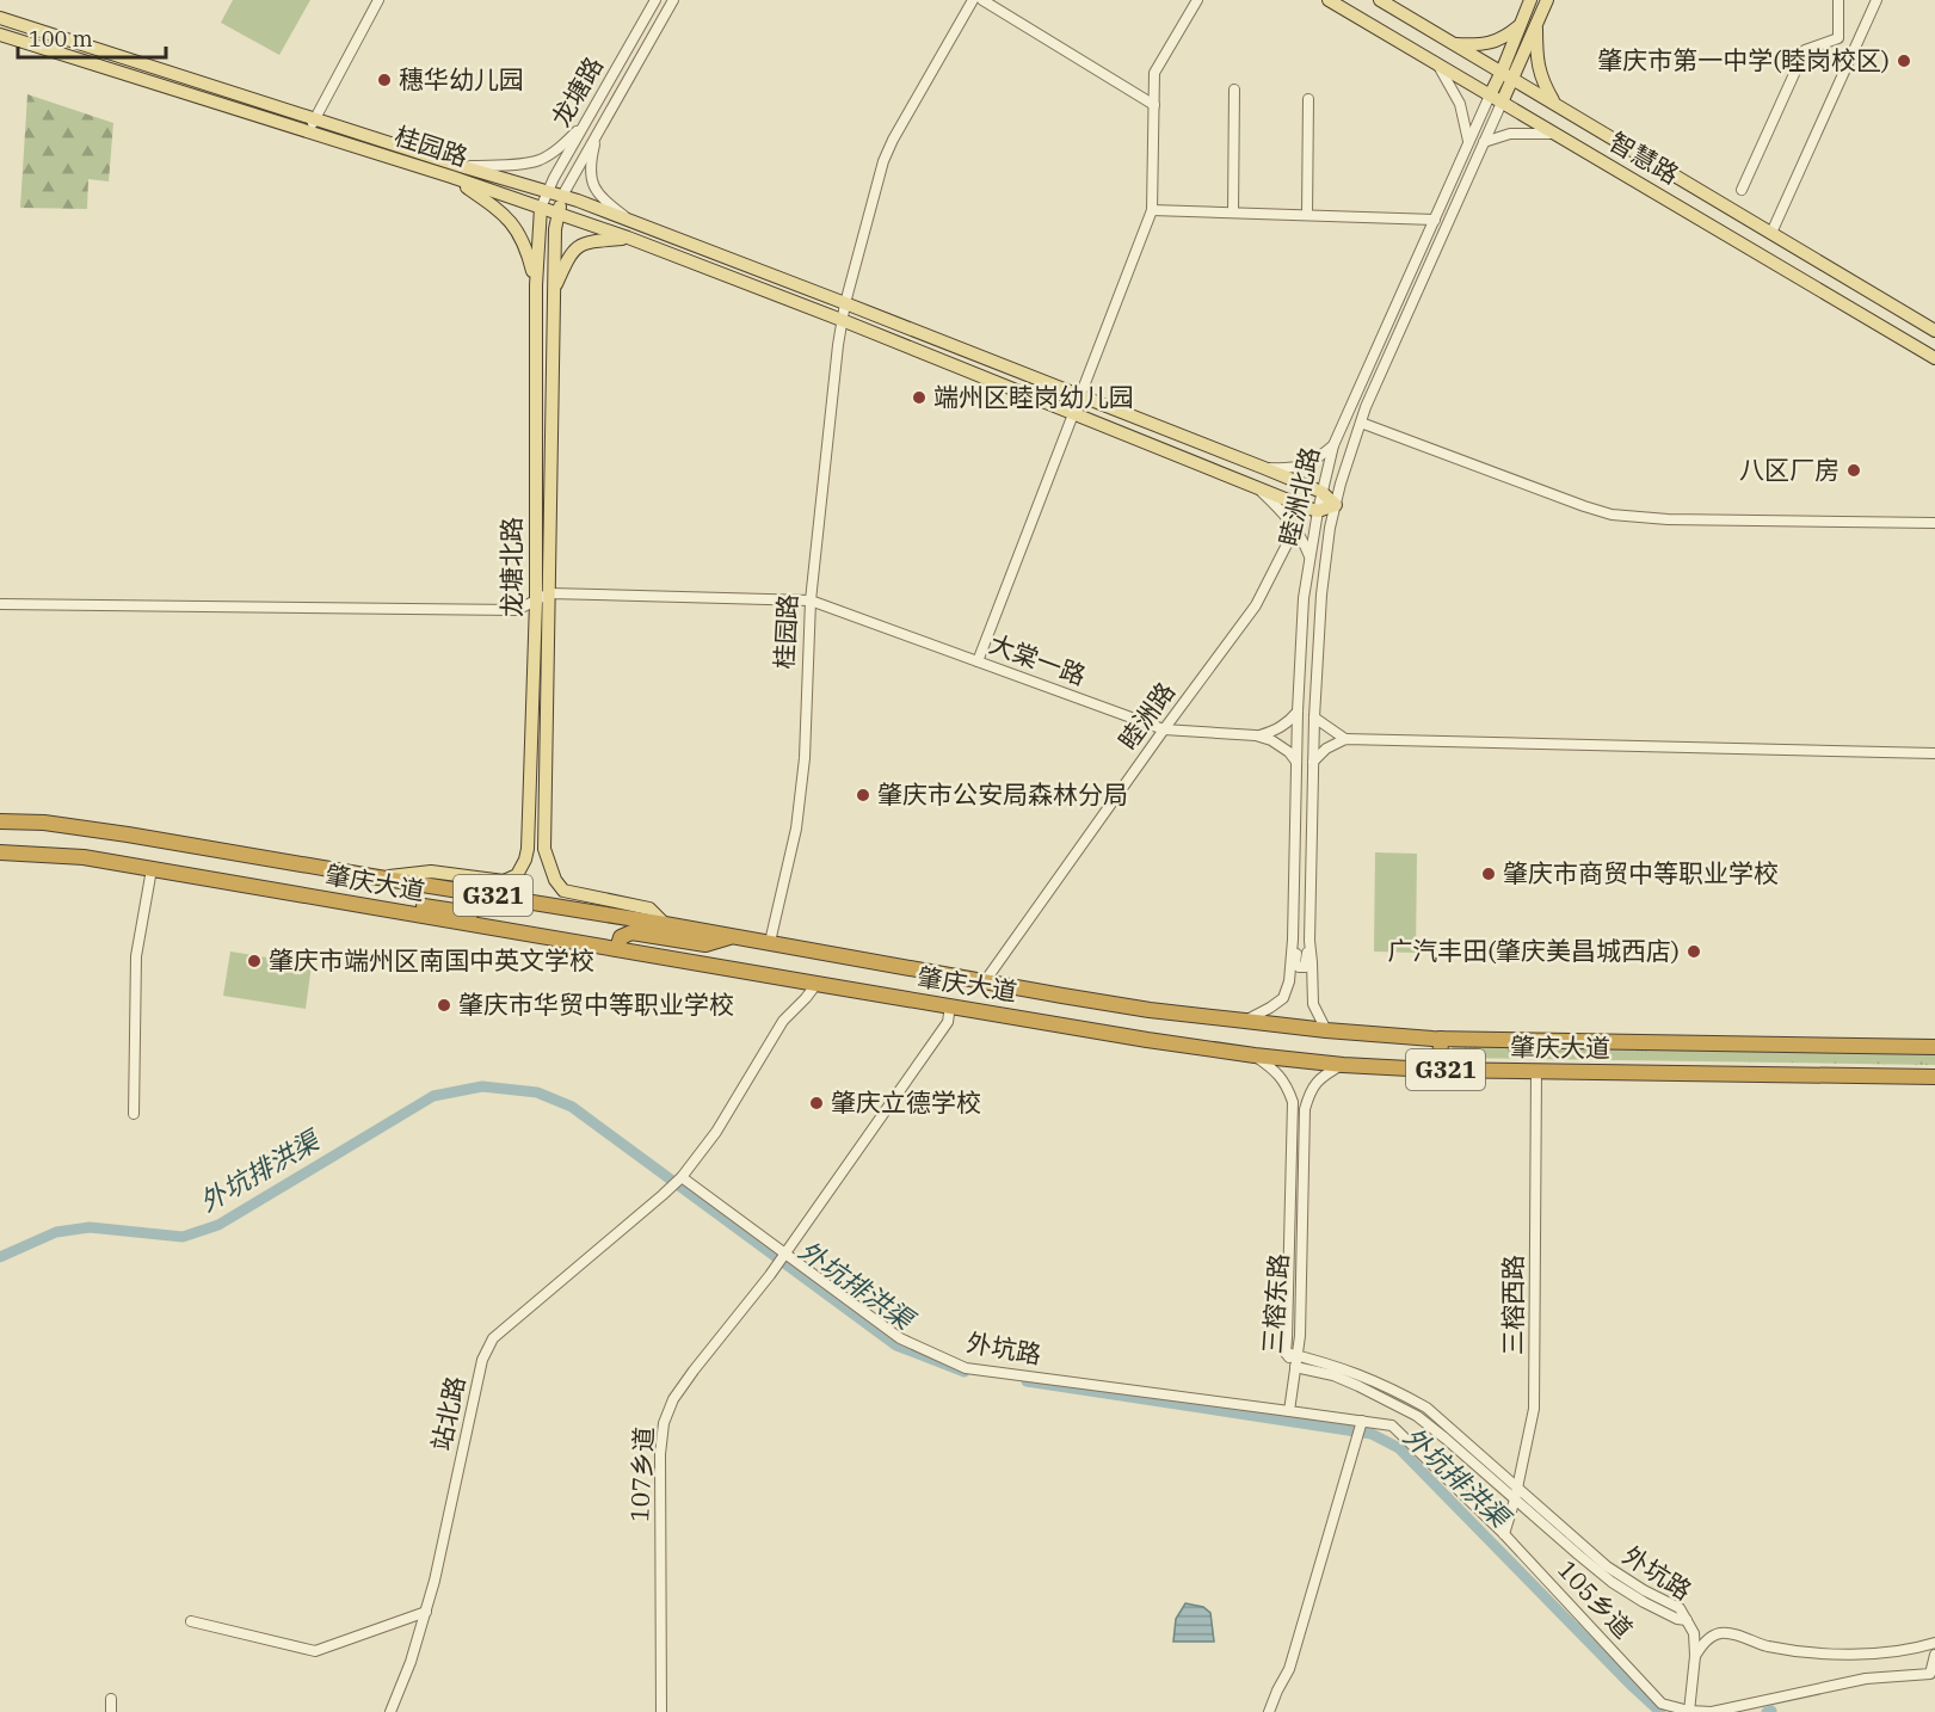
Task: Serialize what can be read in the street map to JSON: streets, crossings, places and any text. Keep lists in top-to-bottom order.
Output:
{
  "streets": {
    "highway": ["肇庆大道", "G321"],
    "main road": [
      "桂园路",
      "智慧路",
      "睦洲北路",
      "龙塘北路"
    ],
    "street": [
      "龙塘路",
      "大棠一路",
      "睦洲路",
      "三榕东路",
      "三榕西路",
      "外坑路",
      "站北路",
      "107乡道",
      "105乡道"
    ]
  },
  "crossings": [
    ["龙塘路", "桂园路"],
    ["桂园路", "睦洲北路"],
    ["桂园路", "龙塘北路"],
    ["桂园路", "大棠一路"],
    ["桂园路", "肇庆大道"],
    ["智慧路", "睦洲北路"],
    ["睦洲北路", "G321"],
    ["龙塘北路", "大棠一路"],
    ["龙塘北路", "肇庆大道"],
    ["大棠一路", "睦洲路"],
    ["睦洲路", "肇庆大道"],
    ["睦洲路", "G321"],
    ["肇庆大道", "G321"],
    ["肇庆大道", "三榕东路"],
    ["肇庆大道", "三榕西路"],
    ["肇庆大道", "107乡道"],
    ["三榕东路", "外坑路"],
    ["三榕西路", "外坑路"],
    ["三榕西路", "105乡道"],
    ["外坑路", "站北路"],
    ["外坑路", "107乡道"],
    ["外坑路", "105乡道"]
  ],
  "water": ["外坑排洪渠"],
  "places": [
    "肇庆市第一中学(睦岗校区)",
    "穗华幼儿园",
    "端州区睦岗幼儿园",
    "八区厂房",
    "肇庆市公安局森林分局",
    "肇庆市商贸中等职业学校",
    "广汽丰田(肇庆美昌城西店)",
    "肇庆市端州区南国中英文学校",
    "肇庆市华贸中等职业学校",
    "肇庆立德学校"
  ],
  "scale_bar": "100 m"
}
